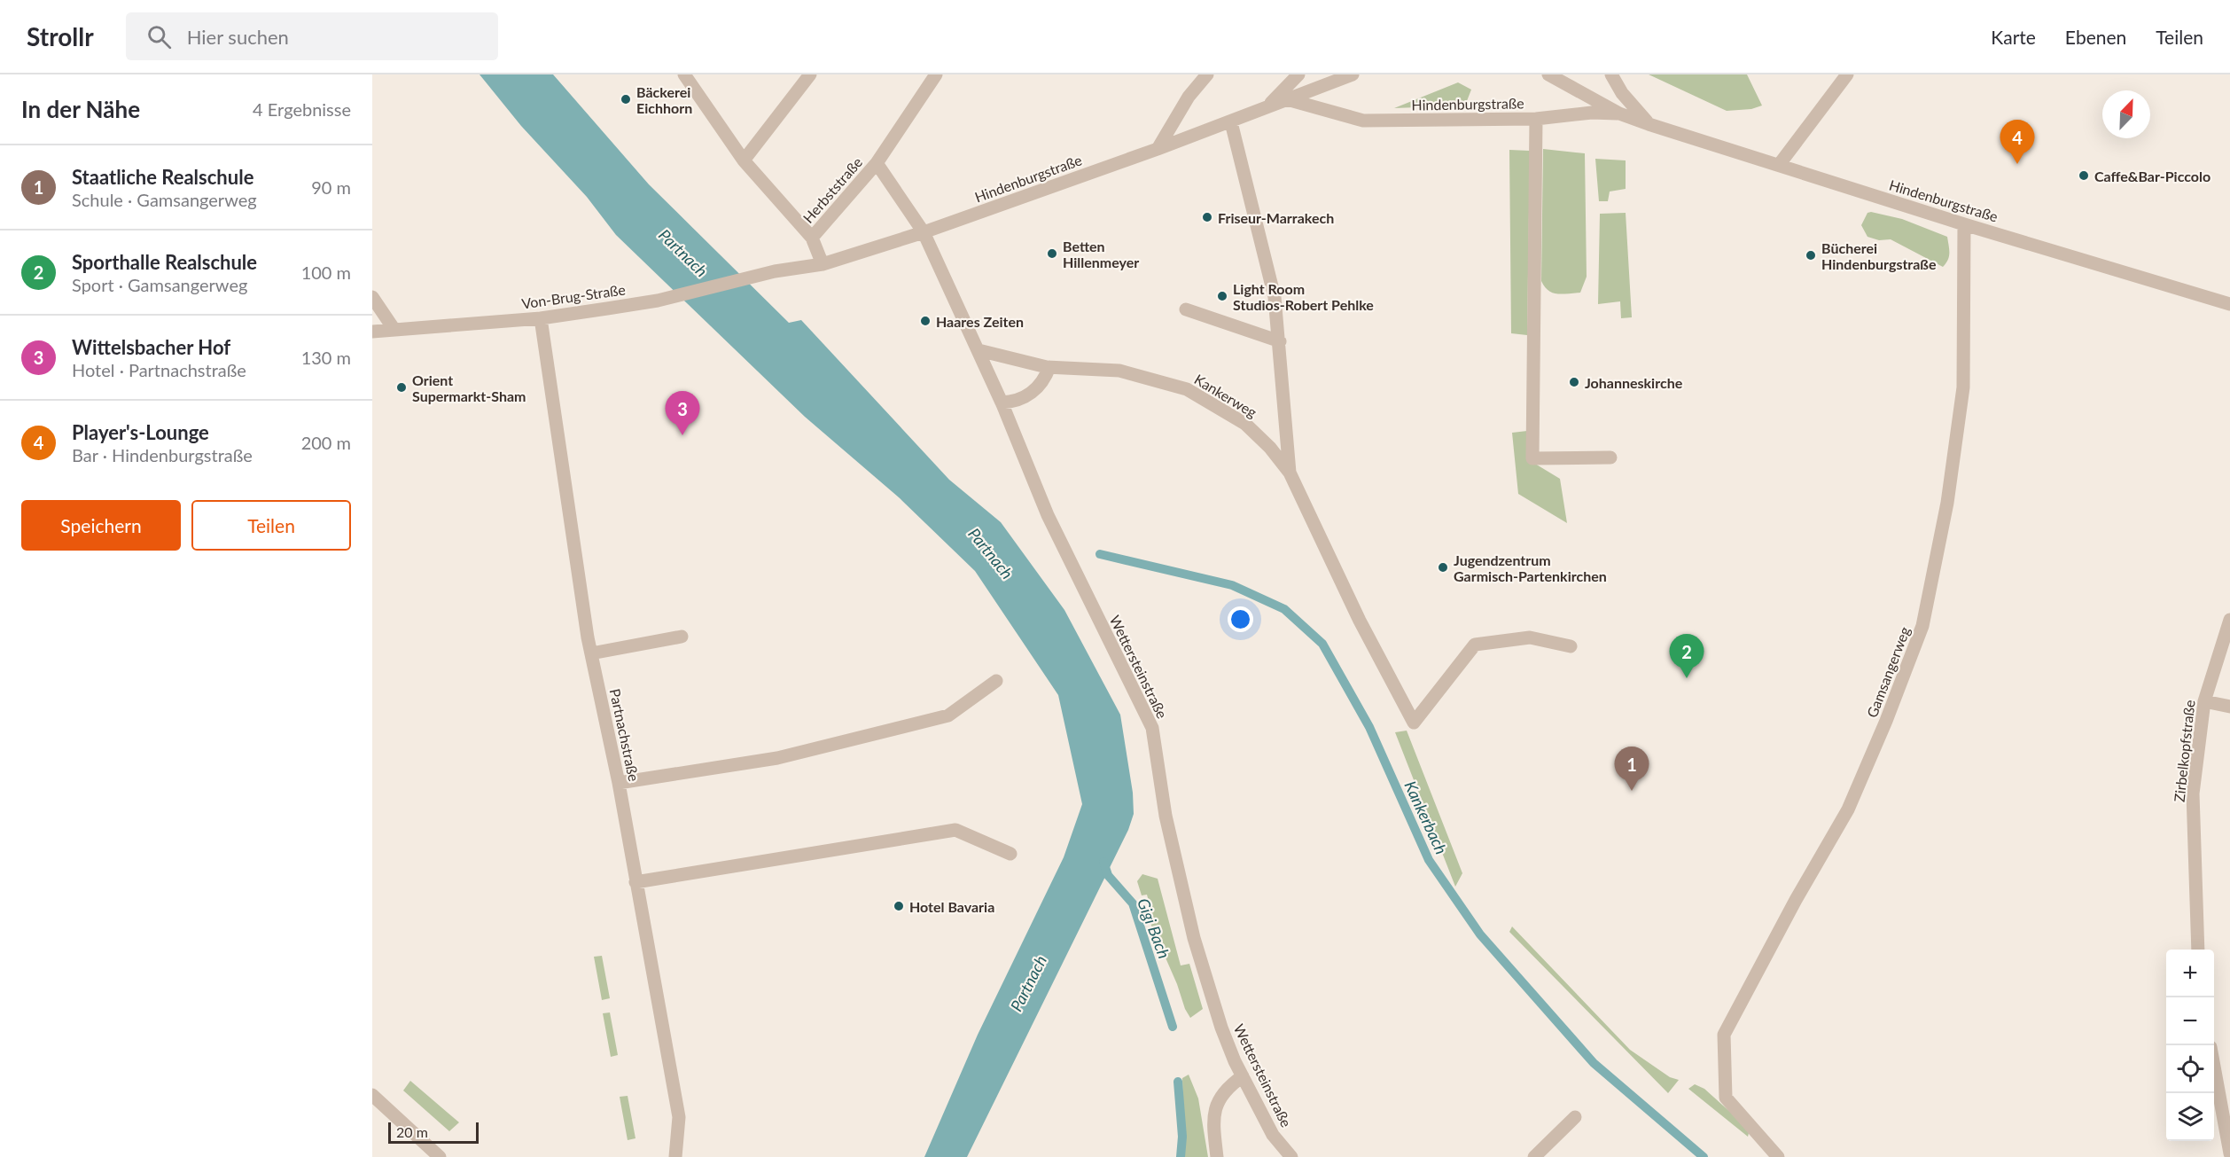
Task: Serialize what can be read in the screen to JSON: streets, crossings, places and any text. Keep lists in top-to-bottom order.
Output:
{
  "streets": {
    "street": [
      "Hindenburgstraße",
      "Herbststraße",
      "Von-Brug-Straße",
      "Kankerweg",
      "Wettersteinstraße",
      "Gamsangerweg",
      "Partnachstraße",
      "Zirbelkopfstraße"
    ]
  },
  "crossings": [
    ["Hindenburgstraße", "Herbststraße"],
    ["Hindenburgstraße", "Von-Brug-Straße"],
    ["Hindenburgstraße", "Wettersteinstraße"],
    ["Hindenburgstraße", "Gamsangerweg"],
    ["Herbststraße", "Wettersteinstraße"],
    ["Von-Brug-Straße", "Partnachstraße"],
    ["Kankerweg", "Wettersteinstraße"]
  ],
  "water": ["Partnach", "Kankerbach", "Gigi Bach"],
  "places": [
    "Bäckerei Eichhorn",
    "Caffe&Bar-Piccolo",
    "Friseur-Marrakech",
    "Betten Hillenmeyer",
    "Bücherei Hindenburgstraße",
    "Light Room Studios-Robert Pehlke",
    "Haares Zeiten",
    "Johanneskirche",
    "Orient Supermarkt-Sham",
    "Jugendzentrum Garmisch-Partenkirchen",
    "Hotel Bavaria"
  ],
  "scale_bar": "20 m",
  "north": "top right",
  "page": {
    "header": "Strollr",
    "search": "Hier suchen",
    "nav": ["Karte", "Ebenen", "Teilen"],
    "heading": ["In der Nähe", "4 Ergebnisse"],
    "pins": [
      "4",
      "3",
      "2",
      "1"
    ],
    "list": [
      {
        "mark": "1",
        "name": "Staatliche Realschule",
        "note": "Schule · Gamsangerweg",
        "value": "90 m"
      },
      {
        "mark": "2",
        "name": "Sporthalle Realschule",
        "note": "Sport · Gamsangerweg",
        "value": "100 m"
      },
      {
        "mark": "3",
        "name": "Wittelsbacher Hof",
        "note": "Hotel · Partnachstraße",
        "value": "130 m"
      },
      {
        "mark": "4",
        "name": "Player's-Lounge",
        "note": "Bar · Hindenburgstraße",
        "value": "200 m"
      }
    ],
    "buttons": ["Speichern", "Teilen"],
    "map_buttons": ["+", "−"],
    "scale": "20 m"
  }
}
